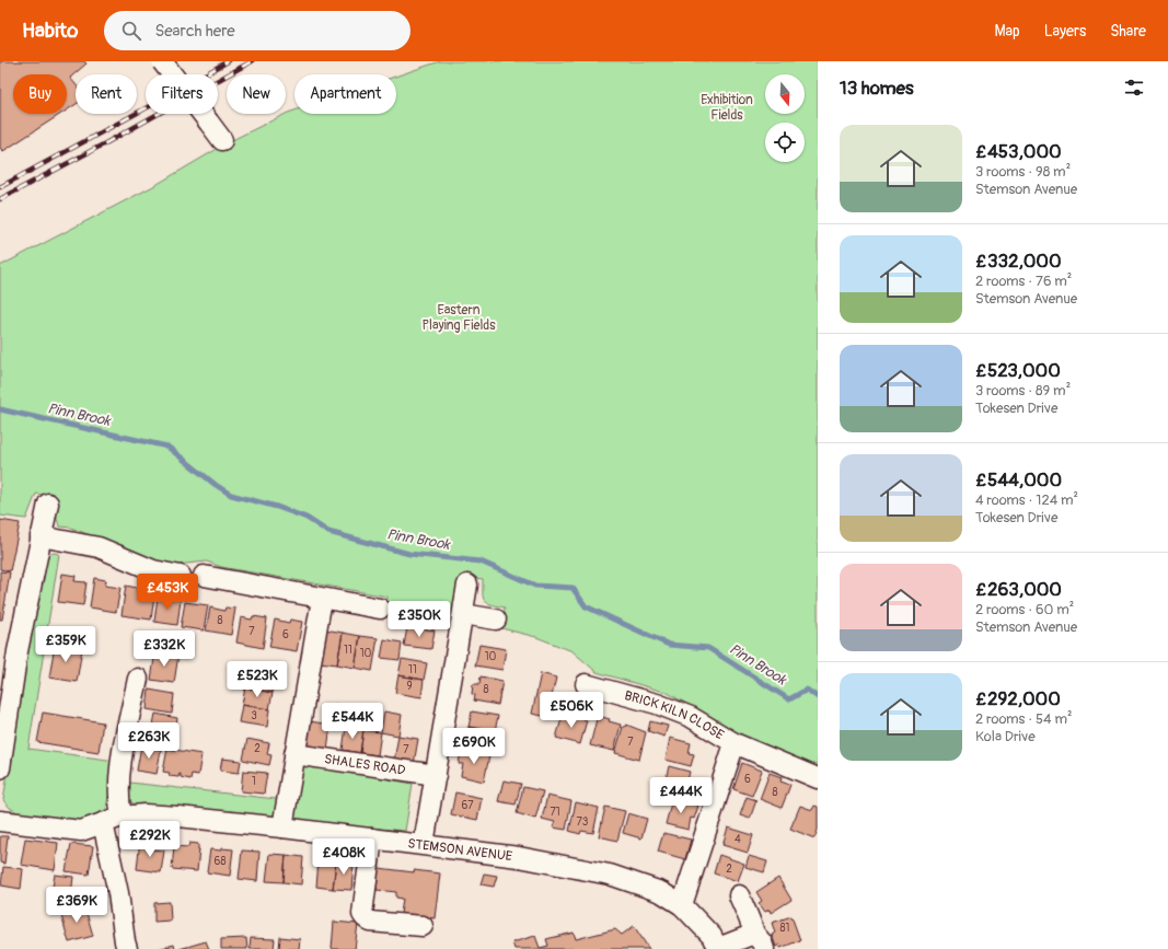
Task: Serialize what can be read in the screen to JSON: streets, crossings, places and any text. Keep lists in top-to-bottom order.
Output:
{
  "streets": {
    "street": ["BRICK KILN CLOSE", "SHALES ROAD", "STEMSON AVENUE"]
  },
  "crossings": [
    ["BRICK KILN CLOSE", "STEMSON AVENUE"]
  ],
  "water": ["Pinn Brook"],
  "parks": ["Exhibition Fields", "Eastern Playing Fields"],
  "house_numbers": [
    "8",
    "7",
    "6",
    "11",
    "10",
    "10",
    "11",
    "9",
    "8",
    "3",
    "7",
    "2",
    "7",
    "6",
    "1",
    "8",
    "67",
    "71",
    "73",
    "4",
    "68",
    "2",
    "81"
  ],
  "north": "bottom",
  "page": {
    "header": "Habito",
    "search": "Search here",
    "nav": ["Map", "Layers", "Share"],
    "heading": "13 homes",
    "chip": [
      "Buy",
      "Rent",
      "Filters",
      "New",
      "Apartment"
    ],
    "list": [
      {
        "name": "£453,000",
        "note": "3 rooms · 98 m² · Stemson Avenue"
      },
      {
        "name": "£332,000",
        "note": "2 rooms · 76 m² · Stemson Avenue"
      },
      {
        "name": "£523,000",
        "note": "3 rooms · 89 m² · Tokesen Drive"
      },
      {
        "name": "£544,000",
        "note": "4 rooms · 124 m² · Tokesen Drive"
      },
      {
        "name": "£263,000",
        "note": "2 rooms · 60 m² · Stemson Avenue"
      },
      {
        "name": "£292,000",
        "note": "2 rooms · 54 m² · Kola Drive"
      }
    ],
    "price": [
      "£453K",
      "£350K",
      "£359K",
      "£332K",
      "£523K",
      "£506K",
      "£544K",
      "£263K",
      "£690K",
      "£444K",
      "£292K",
      "£408K",
      "£369K"
    ]
  }
}
